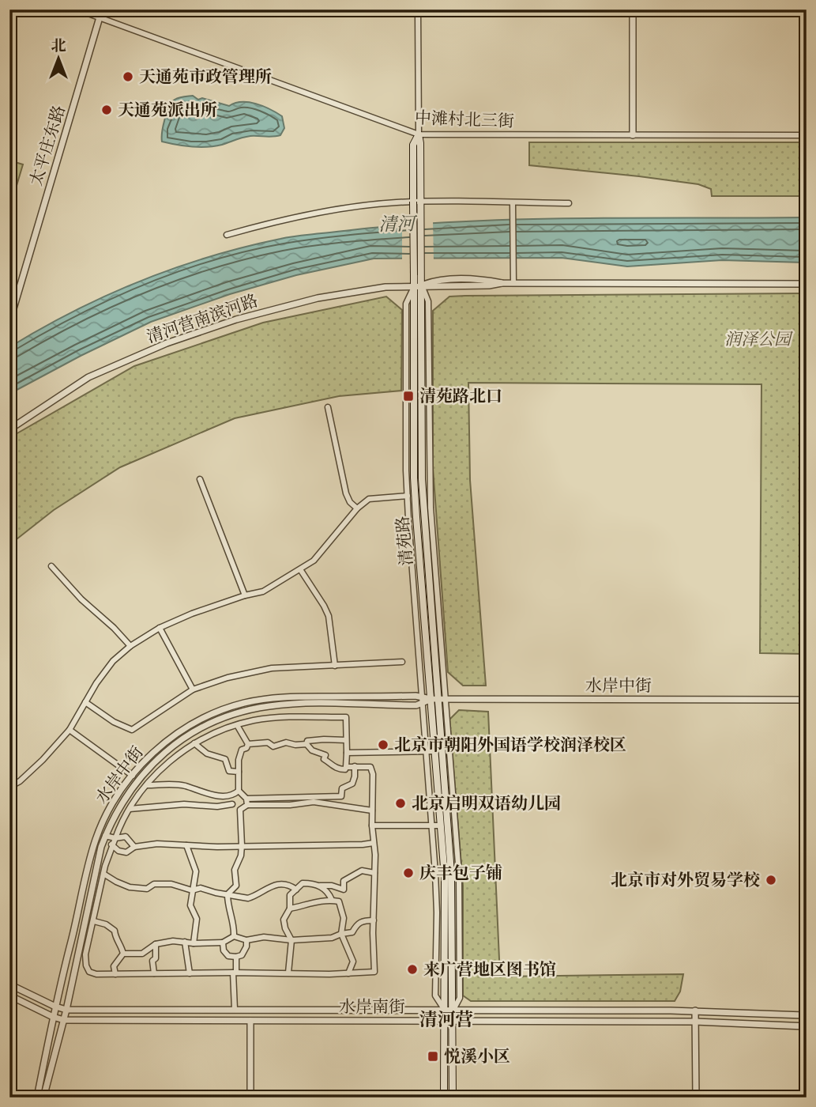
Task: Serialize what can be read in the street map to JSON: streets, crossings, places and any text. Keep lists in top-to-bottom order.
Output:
{
  "streets": {
    "main road": ["清苑路"],
    "street": [
      "中滩村北三街",
      "太平庄东路",
      "清河营南滨河路",
      "水岸中街",
      "水岸南街"
    ]
  },
  "crossings": [
    ["中滩村北三街", "太平庄东路"],
    ["中滩村北三街", "清苑路"],
    ["清河营南滨河路", "清苑路"],
    ["清苑路", "水岸中街"],
    ["清苑路", "水岸南街"],
    ["水岸中街", "水岸南街"]
  ],
  "districts": ["清河营"],
  "water": ["清河"],
  "parks": ["润泽公园"],
  "places": {
    "other": [
      "天通苑市政管理所",
      "天通苑派出所",
      "北京市朝阳外国语学校润泽校区",
      "北京启明双语幼儿园",
      "庆丰包子铺",
      "北京市对外贸易学校",
      "来广营地区图书馆"
    ],
    "transit": ["清苑路北口", "悦溪小区"]
  },
  "north": "top"
}
